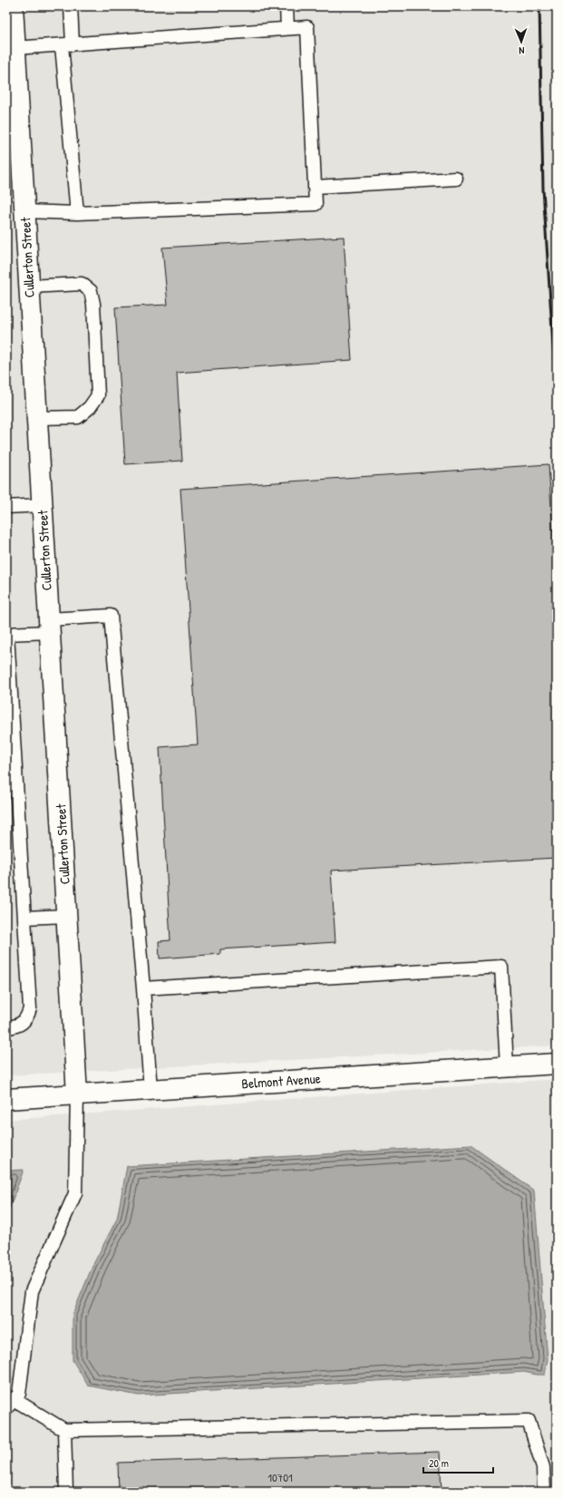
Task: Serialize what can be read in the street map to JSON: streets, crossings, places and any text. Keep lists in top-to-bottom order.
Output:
{
  "streets": {
    "street": ["Cullerton Street", "Belmont Avenue"]
  },
  "crossings": [
    ["Cullerton Street", "Belmont Avenue"]
  ],
  "house_numbers": ["10701"],
  "scale_bar": "20 m",
  "north": "bottom"
}
